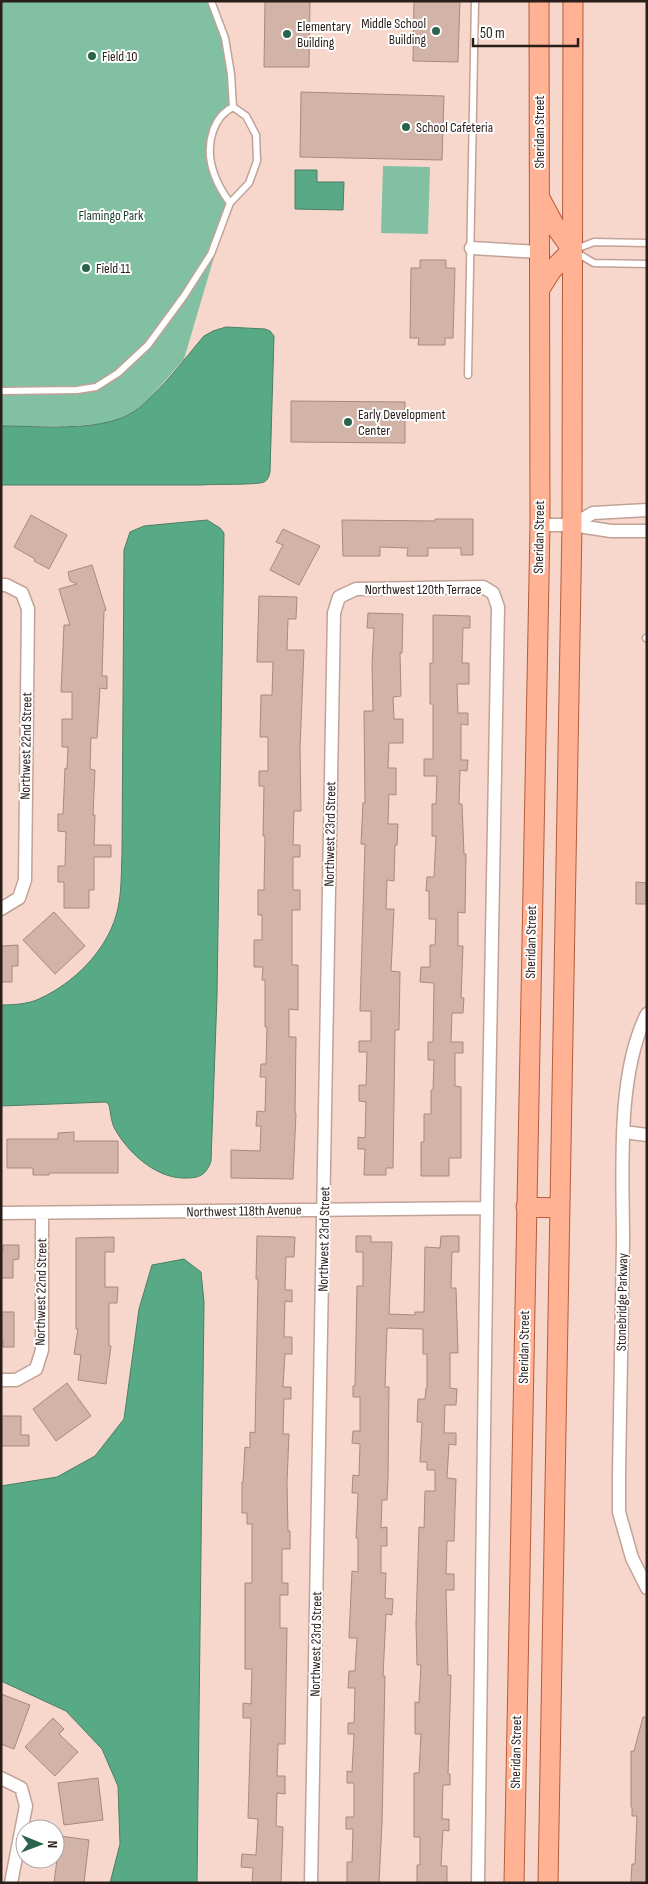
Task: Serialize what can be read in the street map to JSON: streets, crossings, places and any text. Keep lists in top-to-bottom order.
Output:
{
  "streets": {
    "main road": ["Sheridan Street"],
    "street": [
      "Northwest 120th Terrace",
      "Northwest 22nd Street",
      "Northwest 23rd Street",
      "Northwest 118th Avenue",
      "Stonebridge Parkway"
    ]
  },
  "crossings": [
    ["Northwest 120th Terrace", "Northwest 23rd Street"],
    ["Northwest 120th Terrace", "Northwest 118th Avenue"],
    ["Northwest 22nd Street", "Northwest 118th Avenue"],
    ["Northwest 23rd Street", "Northwest 118th Avenue"]
  ],
  "parks": ["Flamingo Park"],
  "places": [
    "Middle School Building",
    "Elementary Building",
    "Field 10",
    "School Cafeteria",
    "Field 11",
    "Early Development Center"
  ],
  "scale_bar": "50 m",
  "north": "right"
}
